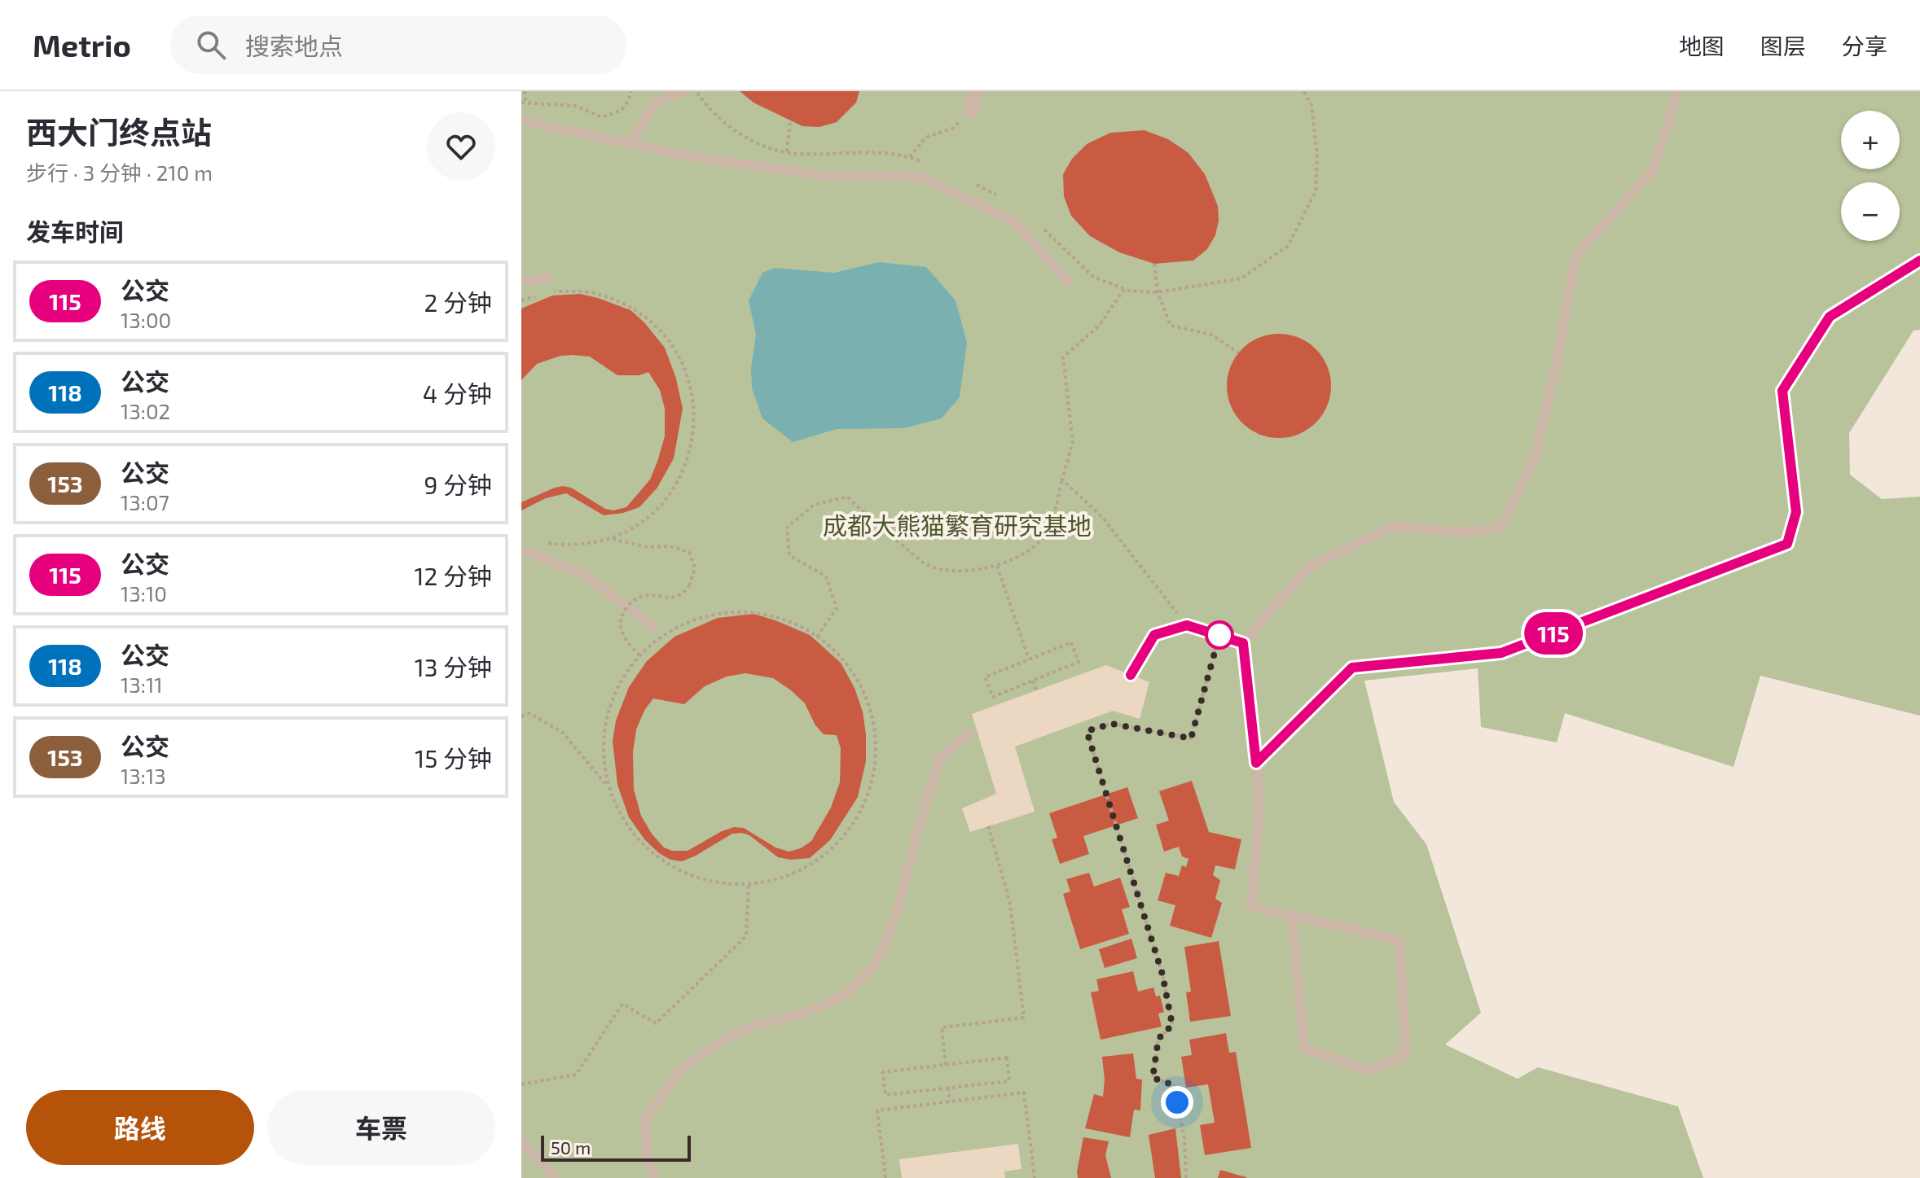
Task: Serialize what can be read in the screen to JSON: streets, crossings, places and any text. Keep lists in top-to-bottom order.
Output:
{
  "parks": ["成都大熊猫繁育研究基地"],
  "lines": ["bus line 115"],
  "scale_bar": "50 m",
  "page": {
    "header": "Metrio",
    "search": "搜索地点",
    "nav": ["地图", "图层", "分享"],
    "heading": [
      ["西大门终点站", "步行 · 3 分钟 · 210 m"],
      "发车时间"
    ],
    "on_map": "115",
    "map_buttons": ["+", "−"],
    "list": [
      {
        "mark": "115",
        "name": "公交",
        "note": "13:00",
        "value": "2 分钟"
      },
      {
        "mark": "118",
        "name": "公交",
        "note": "13:02",
        "value": "4 分钟"
      },
      {
        "mark": "153",
        "name": "公交",
        "note": "13:07",
        "value": "9 分钟"
      },
      {
        "mark": "115",
        "name": "公交",
        "note": "13:10",
        "value": "12 分钟"
      },
      {
        "mark": "118",
        "name": "公交",
        "note": "13:11",
        "value": "13 分钟"
      },
      {
        "mark": "153",
        "name": "公交",
        "note": "13:13",
        "value": "15 分钟"
      }
    ],
    "buttons": ["路线", "车票"],
    "scale": "50 m"
  }
}
